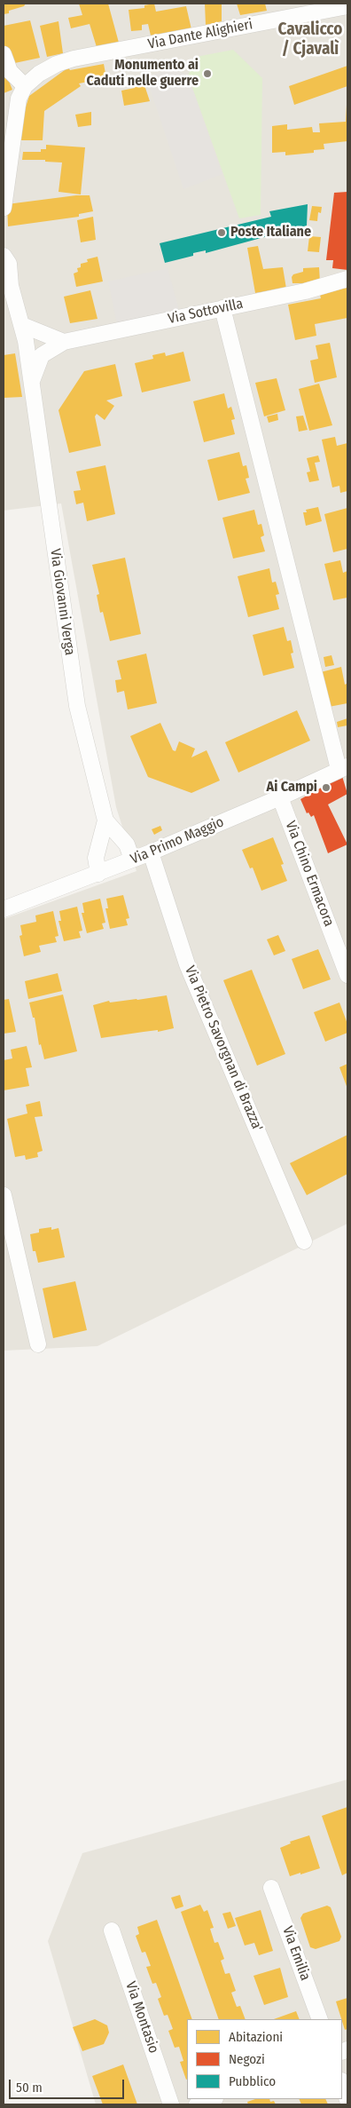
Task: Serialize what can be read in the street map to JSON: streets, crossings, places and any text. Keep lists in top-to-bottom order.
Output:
{
  "streets": {
    "street": [
      "Via Dante Alighieri",
      "Via Sottovilla",
      "Via Giovanni Verga",
      "Via Primo Maggio",
      "Via Chino Ermacora",
      "Via Pietro Savorgnan di Brazza'",
      "Via Emilia",
      "Via Montasio"
    ]
  },
  "crossings": [
    ["Via Sottovilla", "Via Giovanni Verga"],
    ["Via Giovanni Verga", "Via Primo Maggio"],
    ["Via Primo Maggio", "Via Chino Ermacora"],
    ["Via Primo Maggio", "Via Pietro Savorgnan di Brazza'"]
  ],
  "districts": ["Cavalicco / Cjavalì"],
  "places": ["Monumento ai Caduti nelle guerre", "Poste Italiane", "Ai Campi"],
  "legend": ["Abitazioni", "Negozi", "Pubblico"],
  "scale_bar": "50 m"
}
